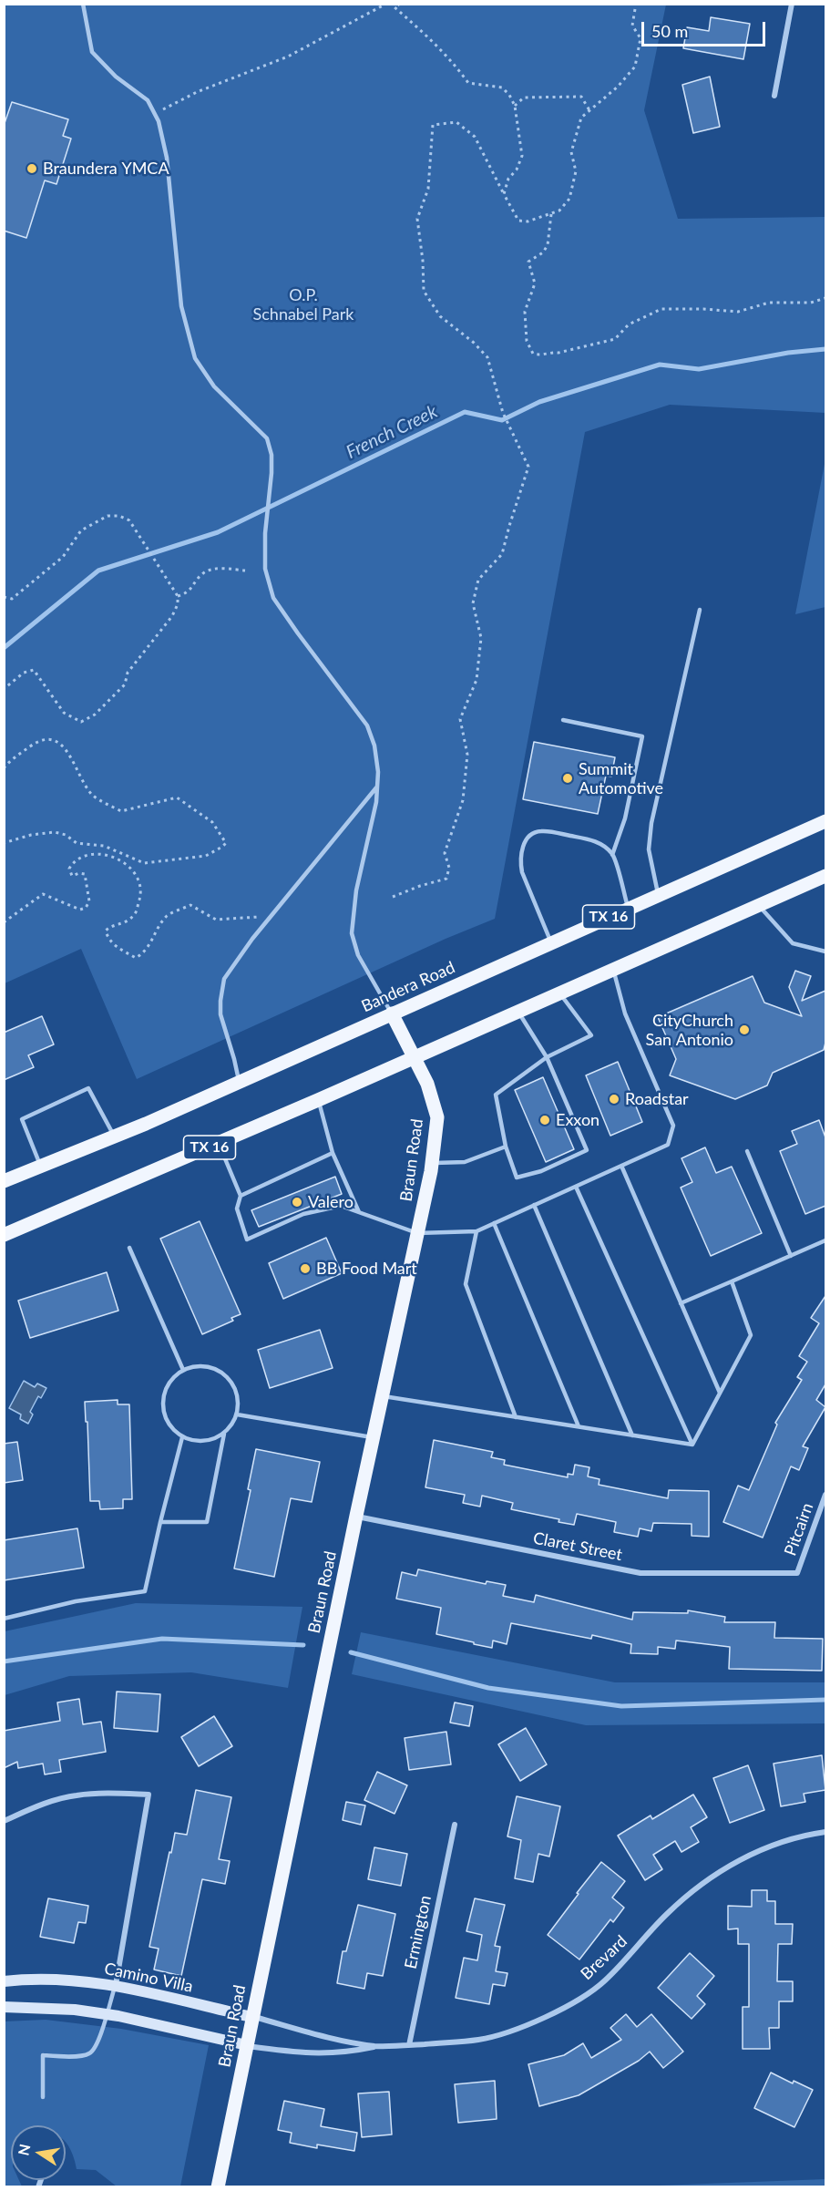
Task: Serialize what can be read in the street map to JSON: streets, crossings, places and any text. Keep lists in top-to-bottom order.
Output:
{
  "streets": {
    "main road": ["TX 16", "Bandera Road", "Braun Road"],
    "street": [
      "Pitcairn",
      "Claret Street",
      "Ermington",
      "Brevard",
      "Camino Villa"
    ]
  },
  "crossings": [
    ["TX 16", "Braun Road"],
    ["Bandera Road", "Braun Road"],
    ["Braun Road", "Claret Street"],
    ["Braun Road", "Brevard"],
    ["Braun Road", "Camino Villa"],
    ["Pitcairn", "Claret Street"],
    ["Ermington", "Brevard"],
    ["Brevard", "Camino Villa"]
  ],
  "water": ["French Creek"],
  "parks": ["O.P. Schnabel Park"],
  "places": [
    "Braundera YMCA",
    "Summit Automotive",
    "CityChurch San Antonio",
    "Roadstar",
    "Exxon",
    "Valero",
    "BB Food Mart"
  ],
  "scale_bar": "50 m",
  "north": "left"
}
